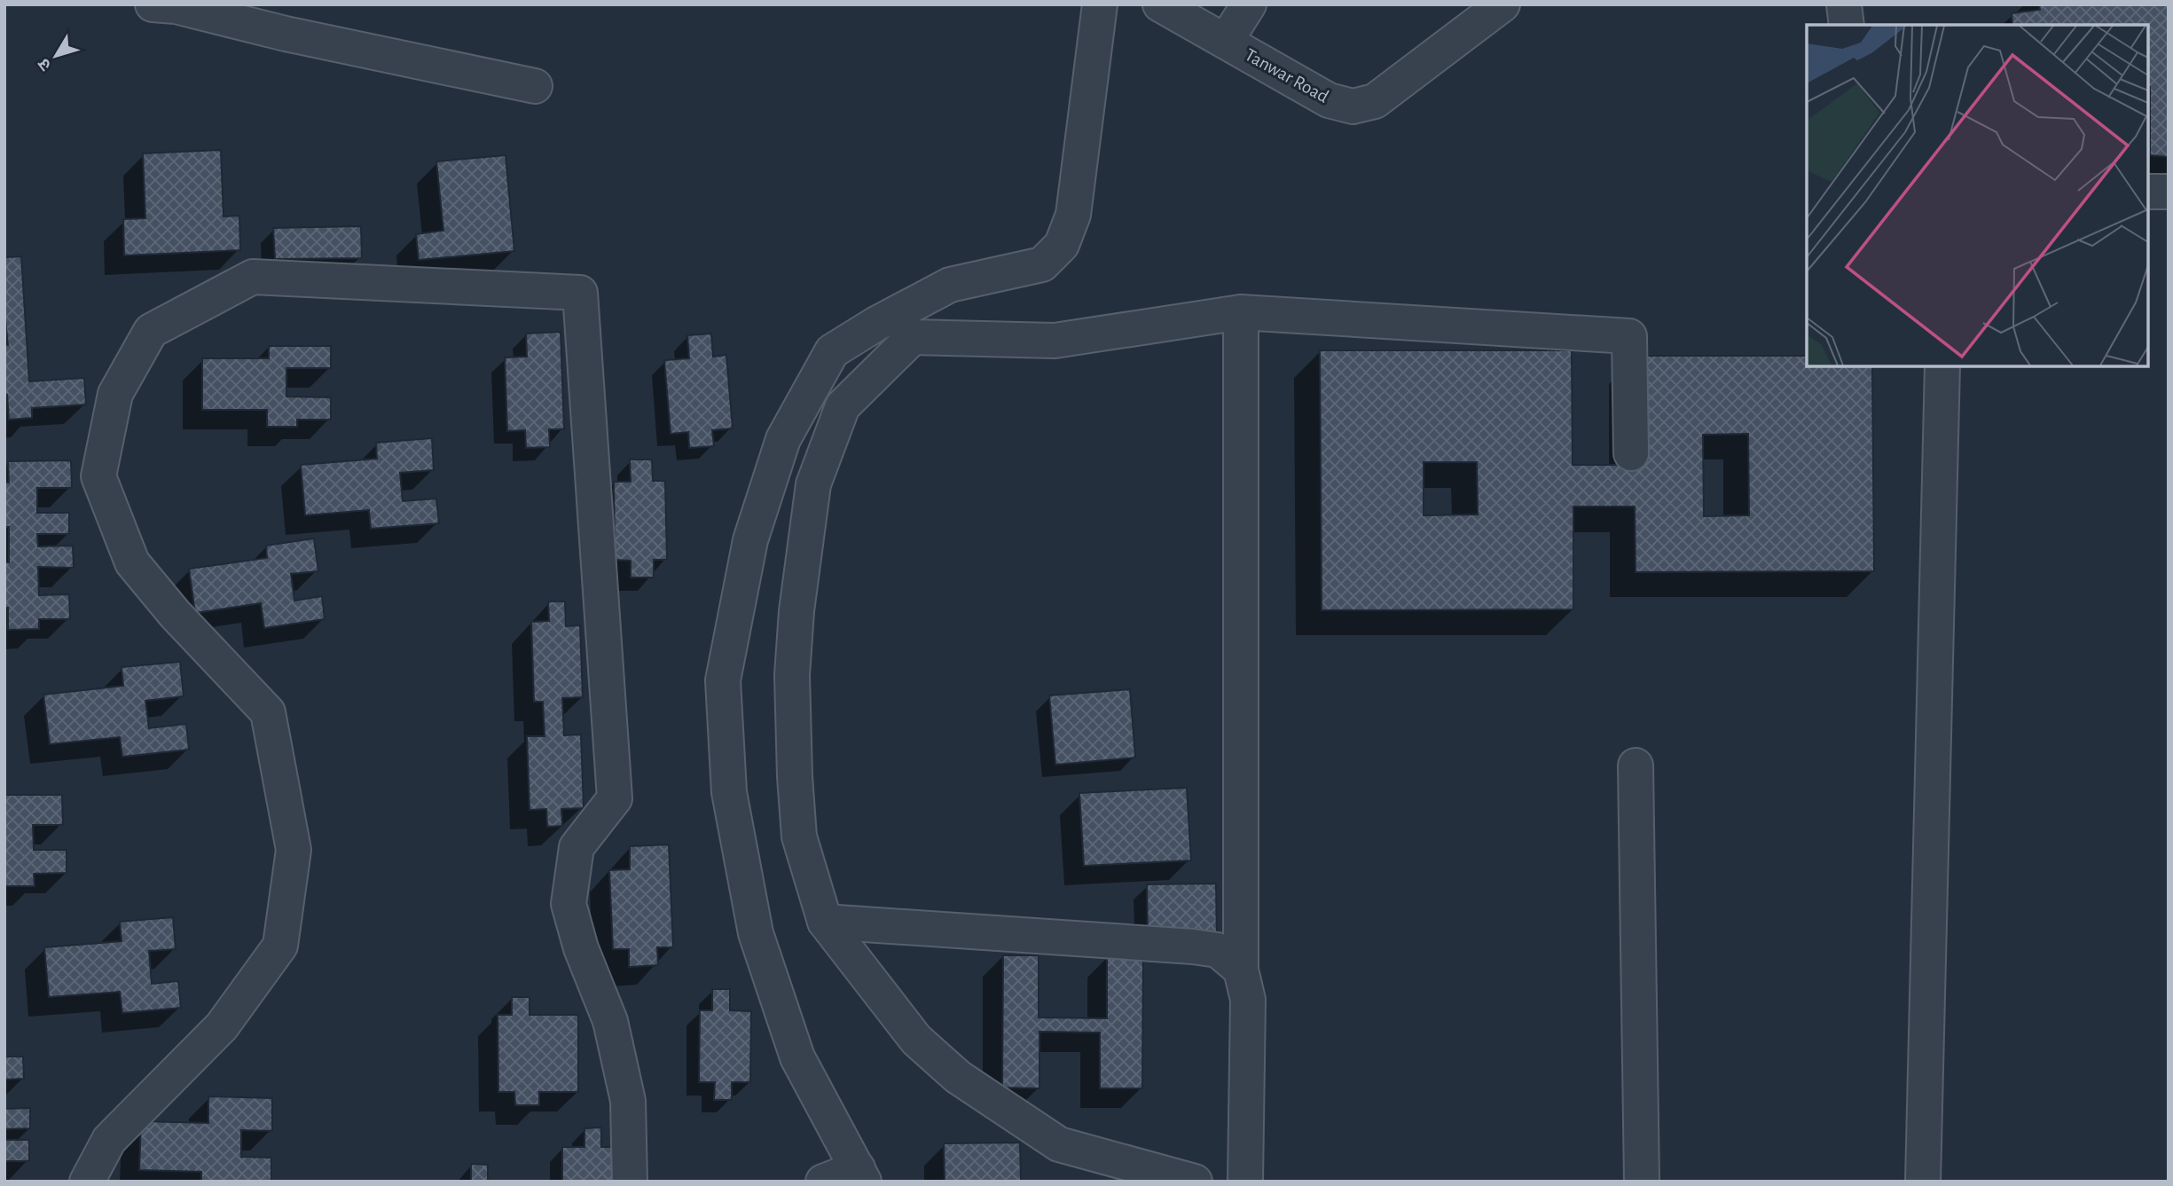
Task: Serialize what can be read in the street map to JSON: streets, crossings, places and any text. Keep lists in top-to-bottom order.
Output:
{
  "streets": {
    "street": ["Tanwar Road"]
  },
  "north": "bottom left"
}
